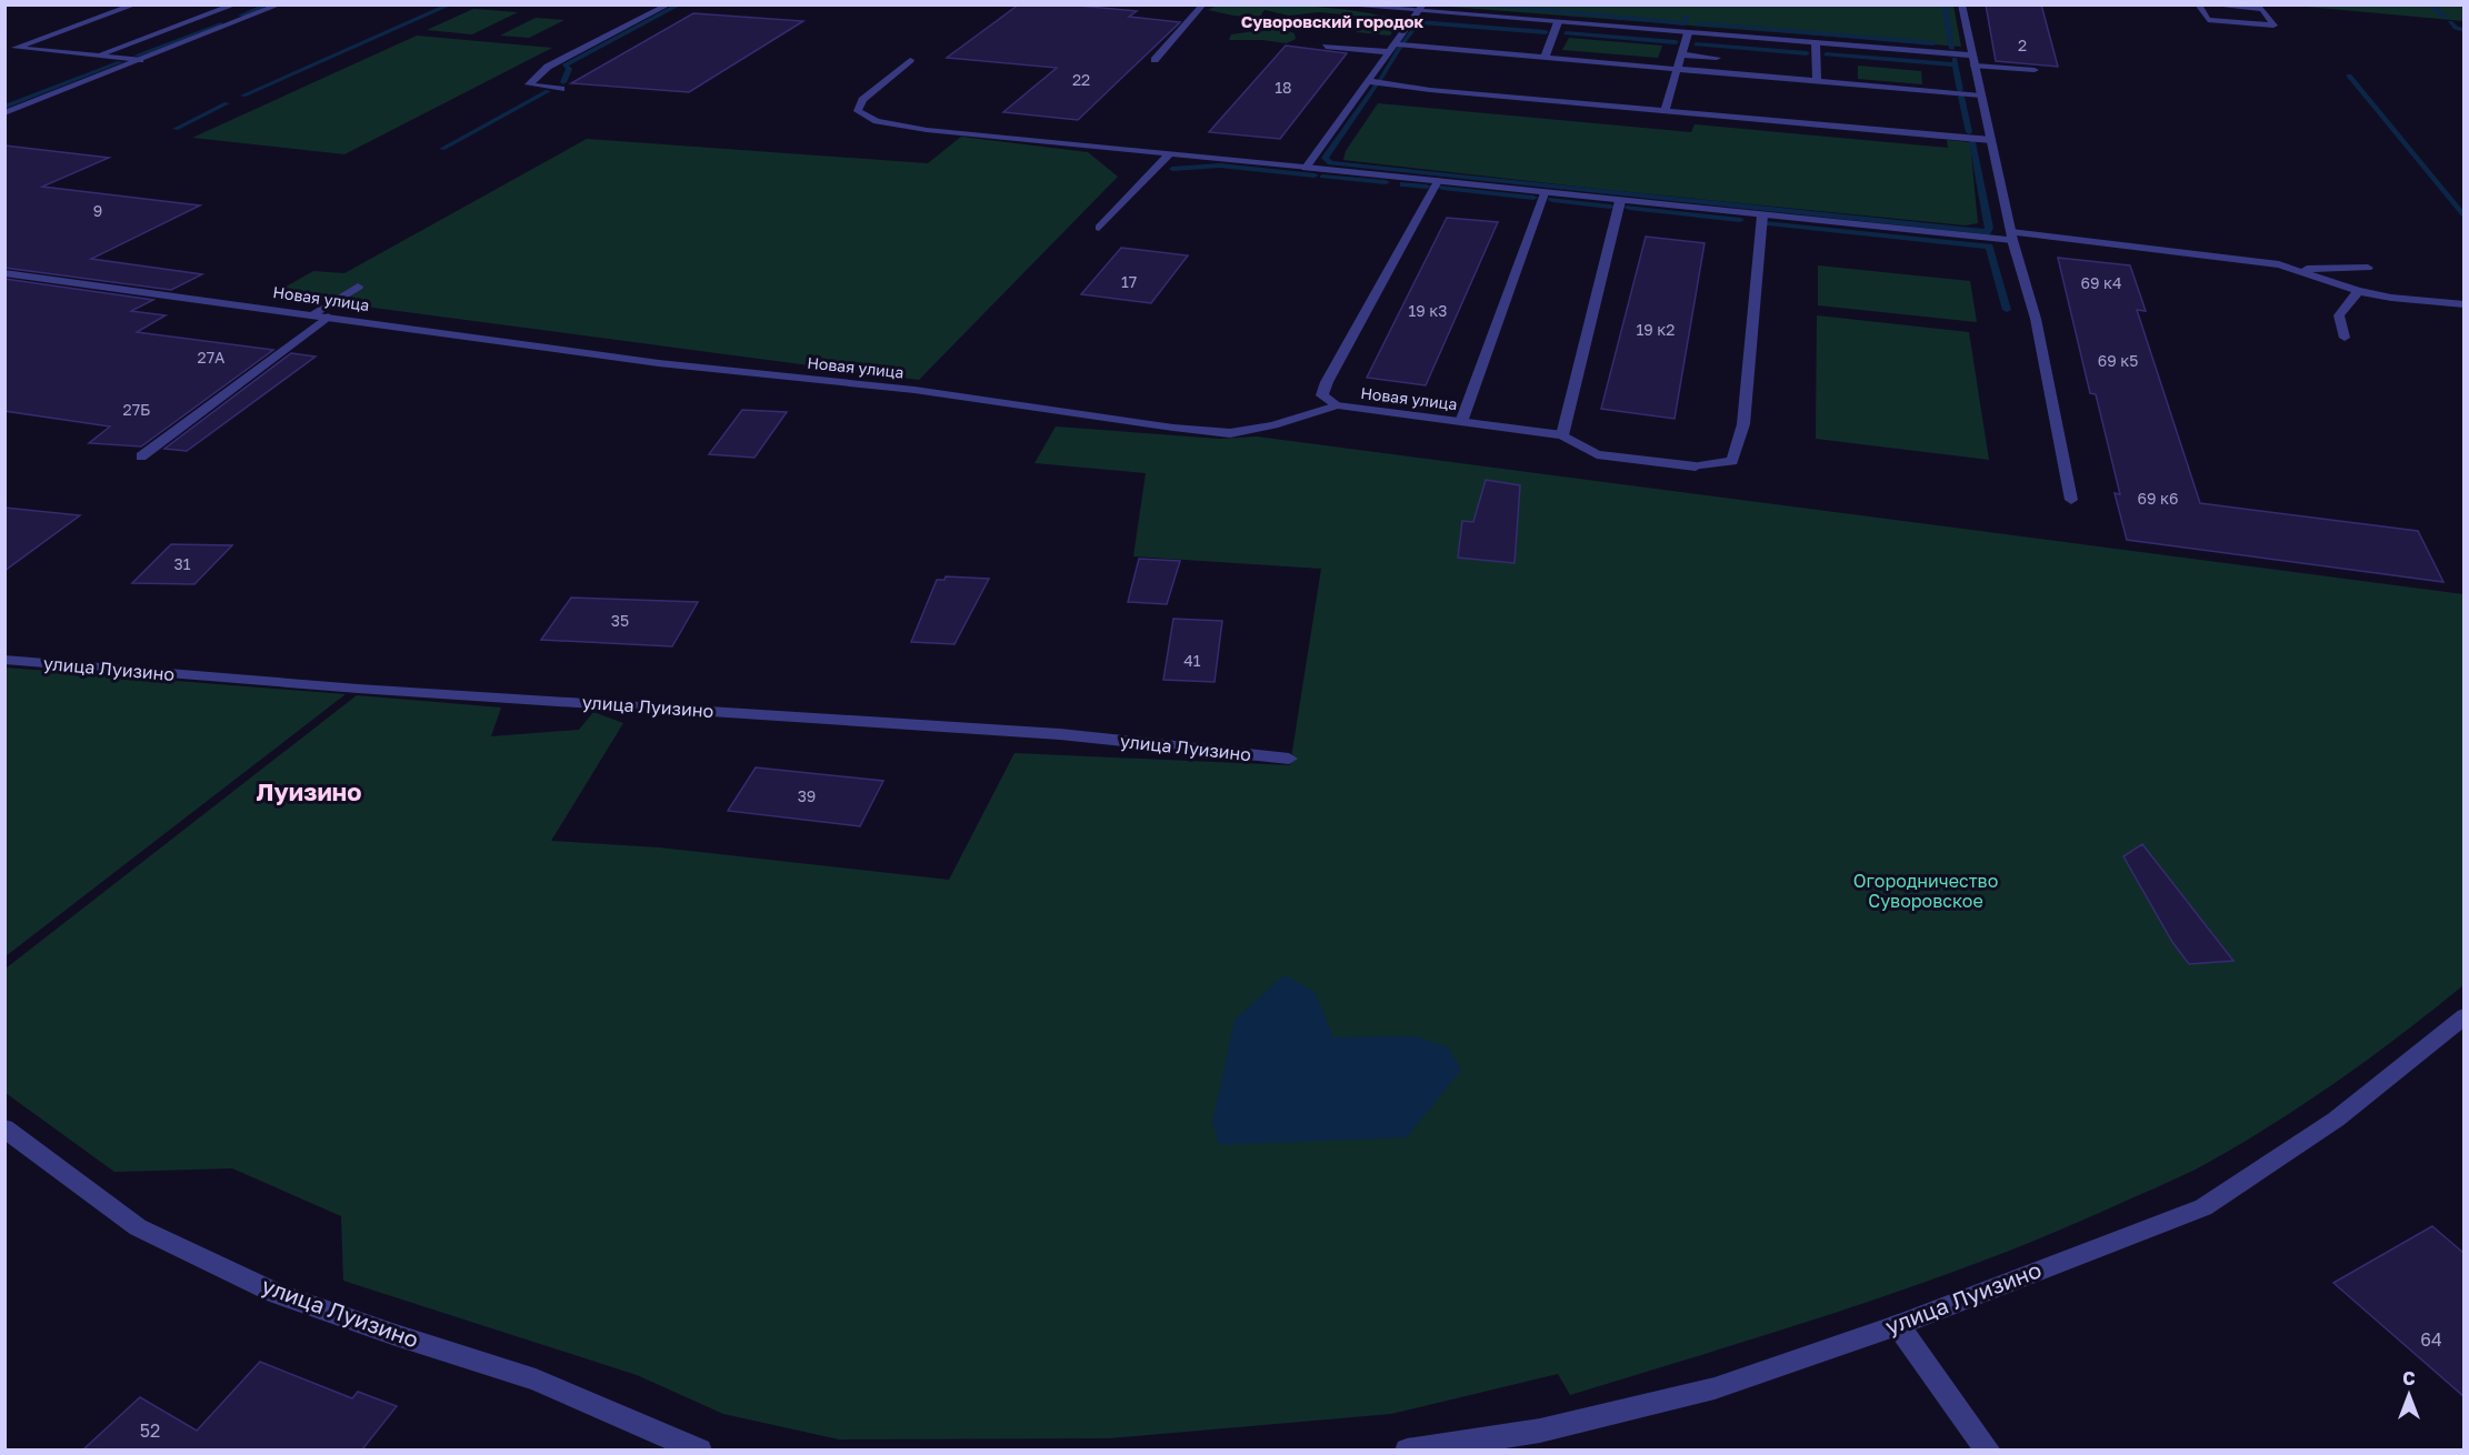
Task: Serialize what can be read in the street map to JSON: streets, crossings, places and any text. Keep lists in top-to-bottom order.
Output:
{
  "streets": {
    "street": ["Новая улица", "улица Луизино"]
  },
  "districts": ["Суворовский городок", "Луизино"],
  "parks": ["Огородничество Суворовское"],
  "house_numbers": [
    "2",
    "22",
    "18",
    "9",
    "17",
    "69 к4",
    "19 к3",
    "19 к2",
    "27А",
    "69 к5",
    "27Б",
    "69 к6",
    "31",
    "35",
    "41",
    "39",
    "64",
    "52"
  ],
  "north": "top"
}
